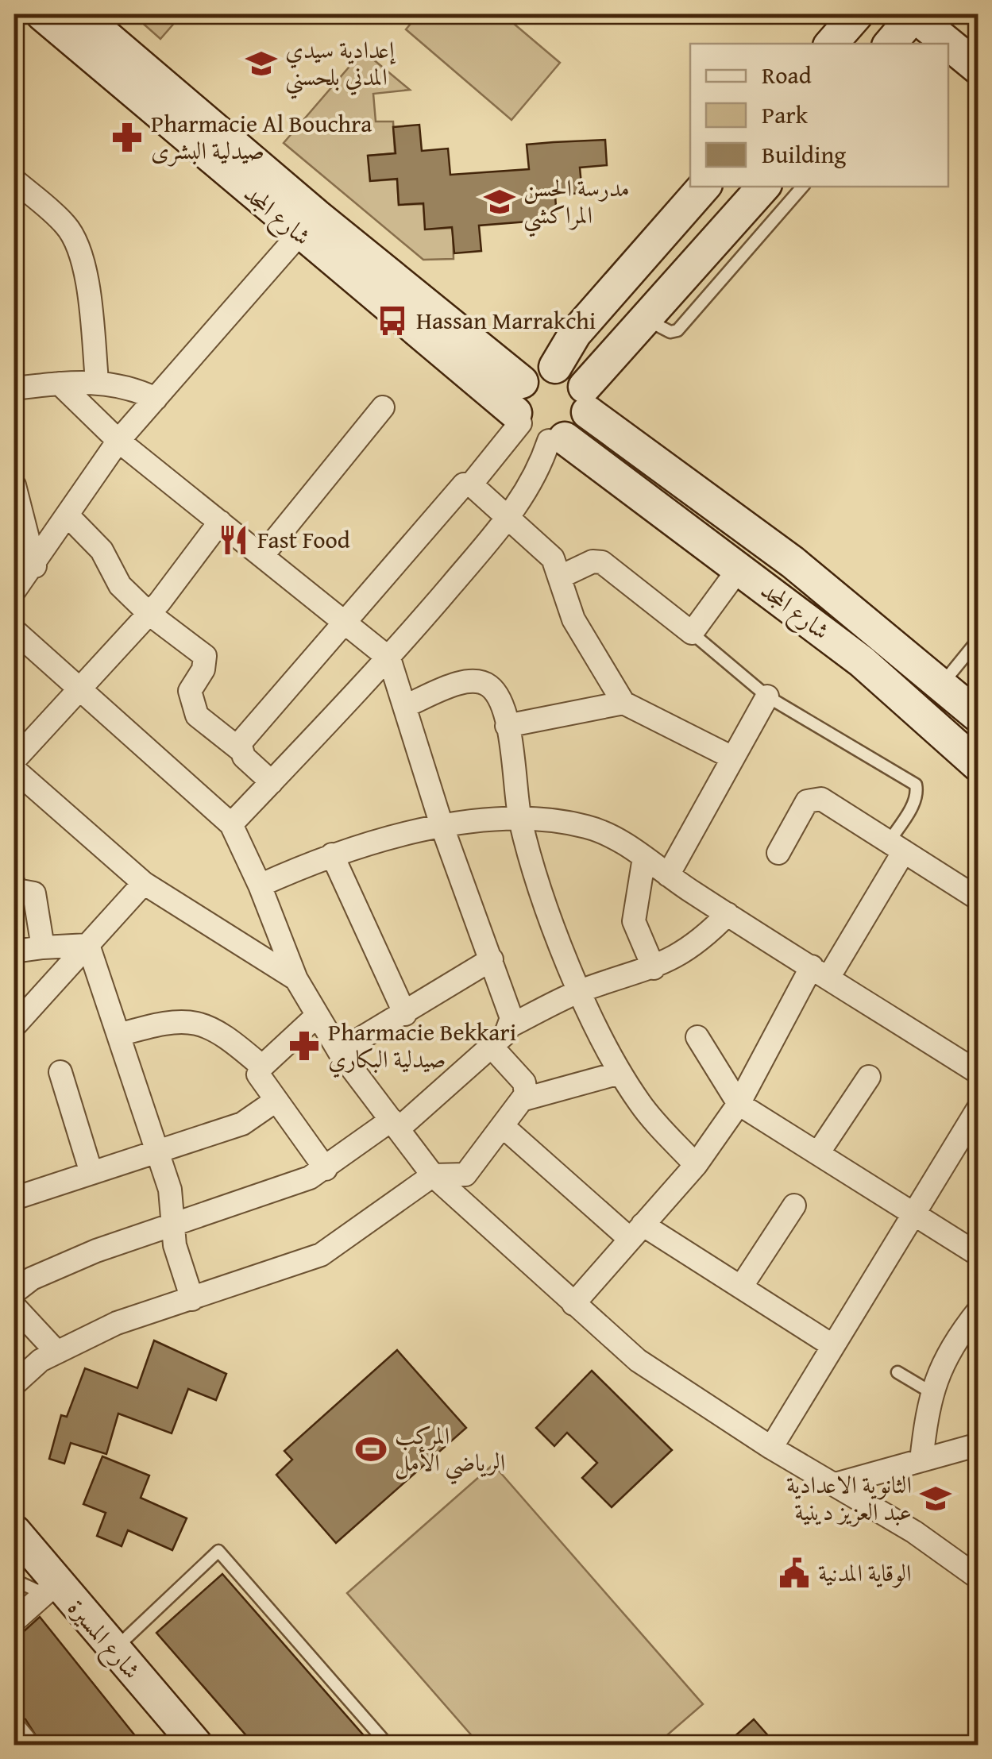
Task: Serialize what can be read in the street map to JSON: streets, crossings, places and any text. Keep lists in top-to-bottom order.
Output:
{
  "streets": {
    "main road": ["شارع المجد", "شارع المسيرة"]
  },
  "places": {
    "school or university": ["إعدادية سيدي المدني بلحسني", "مدرسة الحسن المراكشي", "الثانوية الاعدادية عبد العزيز دينية"],
    "pharmacy": ["Pharmacie Al Bouchra صيدلية البشرى", "Pharmacie Bekkari صيدلية البكاري"],
    "bus stop": ["Hassan Marrakchi"],
    "restaurant": ["Fast Food"],
    "sports": ["المركب الرياضي الأمل"],
    "public building": ["الوقاية المدنية"]
  },
  "legend": ["Road", "Park", "Building"]
}
